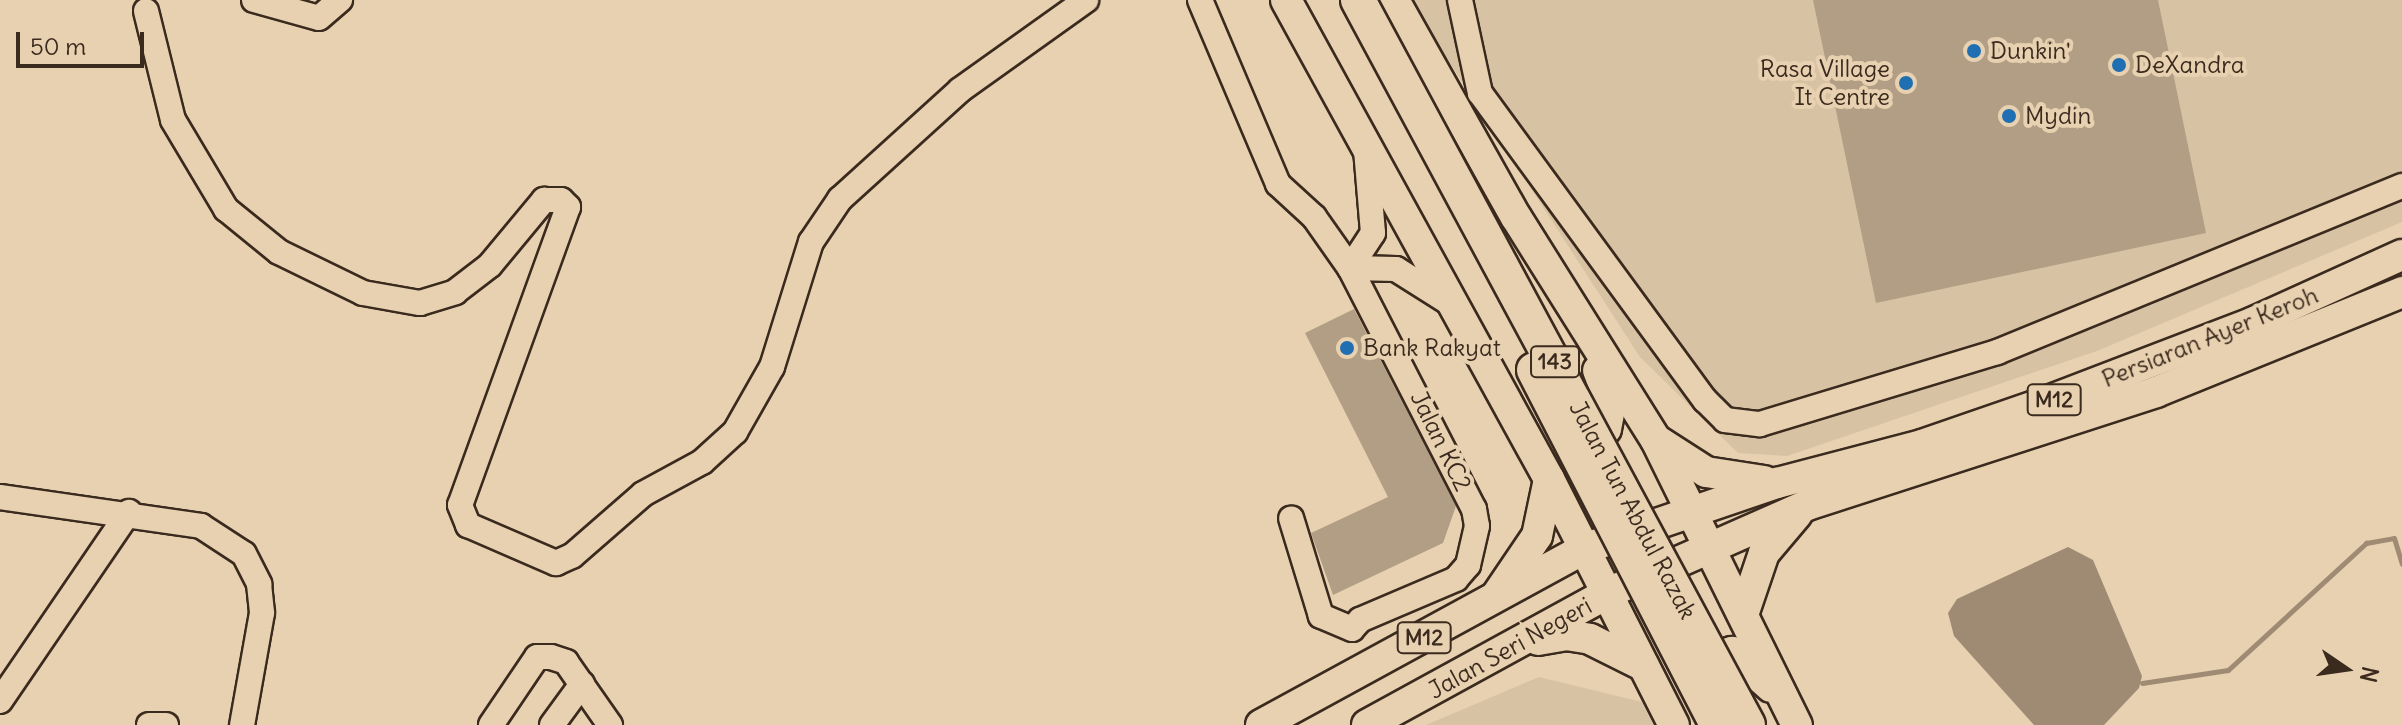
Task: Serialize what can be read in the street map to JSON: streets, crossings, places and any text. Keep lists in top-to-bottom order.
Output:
{
  "streets": {
    "highway": ["143", "Jalan Tun Abdul Razak"],
    "main road": ["Persiaran Ayer Keroh", "M12", "Jalan Seri Negeri"],
    "street": ["Jalan KC2"]
  },
  "crossings": [
    ["Persiaran Ayer Keroh", "M12"],
    ["M12", "Jalan Seri Negeri"]
  ],
  "places": [
    "Dunkin'",
    "DeXandra",
    "Rasa Village It Centre",
    "Mydin",
    "Bank Rakyat"
  ],
  "scale_bar": "50 m",
  "north": "right"
}
